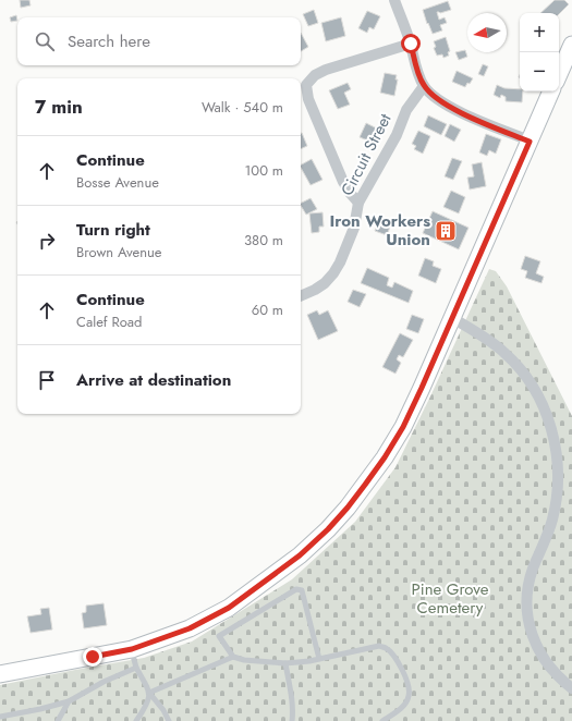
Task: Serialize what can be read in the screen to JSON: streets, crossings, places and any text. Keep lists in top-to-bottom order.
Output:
{
  "streets": {
    "street": ["Circuit Street"]
  },
  "parks": ["Pine Grove Cemetery"],
  "places": {
    "building": ["Iron Workers Union"]
  },
  "north": "left",
  "page": {
    "map_buttons": ["+", "−"],
    "search": "Search here",
    "heading": ["7 min", "Walk · 540 m"],
    "list": [
      ["Continue", "Bosse Avenue", "100 m"],
      ["Turn right", "Brown Avenue", "380 m"],
      ["Continue", "Calef Road", "60 m"],
      "Arrive at destination"
    ]
  }
}
